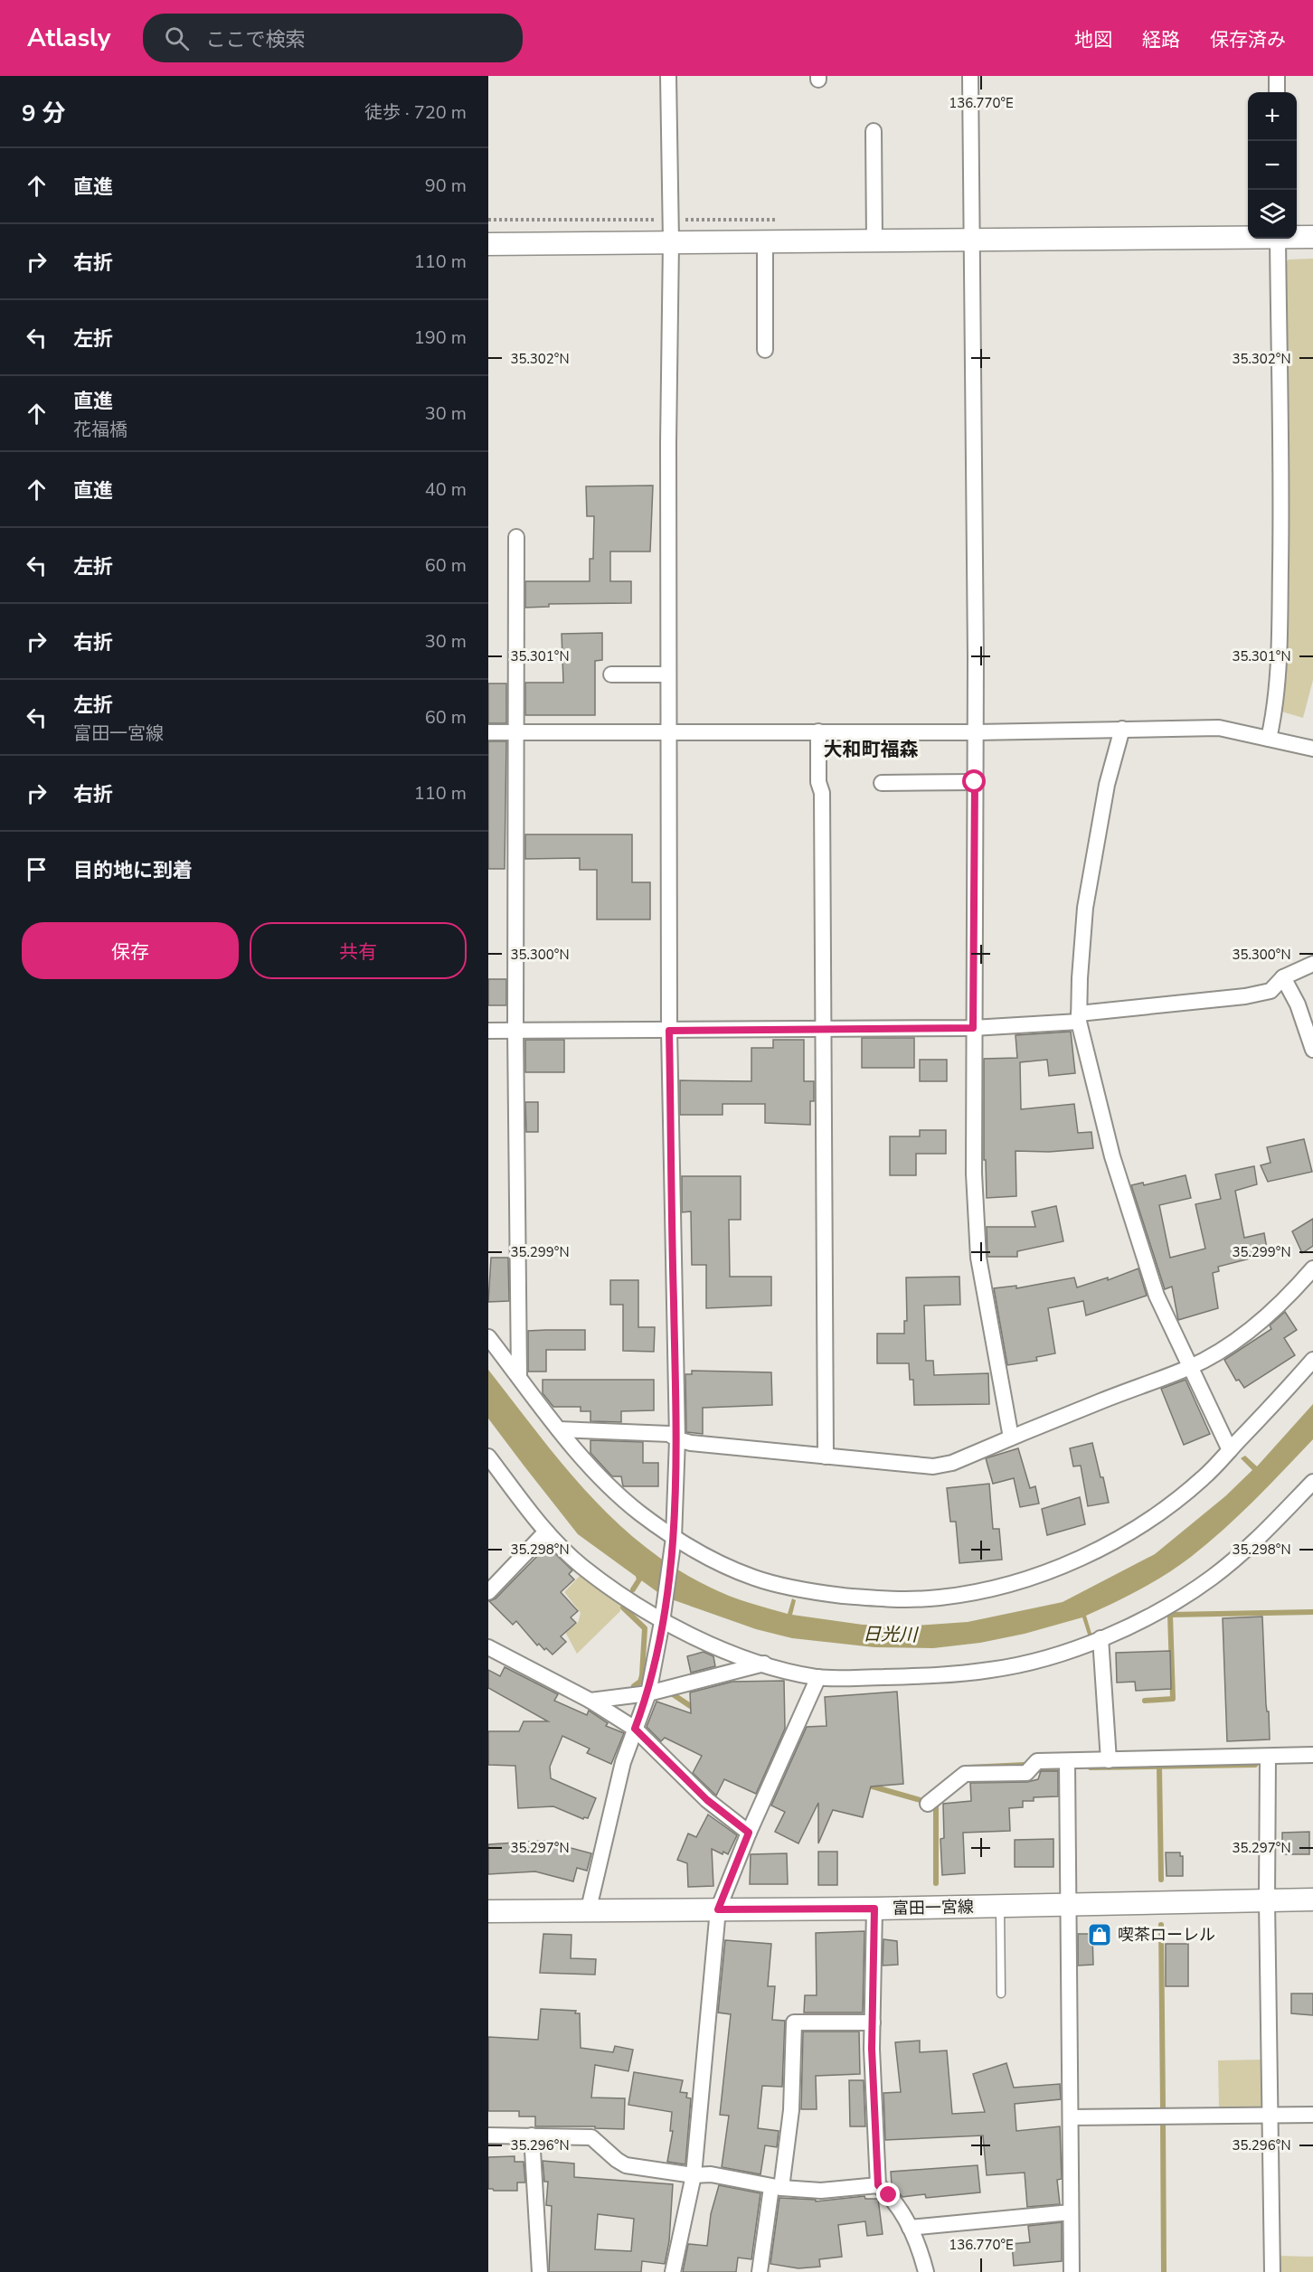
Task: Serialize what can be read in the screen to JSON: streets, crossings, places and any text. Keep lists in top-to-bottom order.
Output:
{
  "streets": {
    "main road": ["富田一宮線"]
  },
  "districts": ["大和町福森"],
  "water": ["日光川"],
  "places": {
    "shop": ["喫茶ローレル"]
  },
  "page": {
    "header": "Atlasly",
    "search": "ここで検索",
    "nav": ["地図", "経路", "保存済み"],
    "heading": ["9 分", "徒歩 · 720 m"],
    "map_buttons": ["+", "−"],
    "list": [
      ["直進", "90 m"],
      ["右折", "110 m"],
      ["左折", "190 m"],
      ["直進", "花福橋", "30 m"],
      ["直進", "40 m"],
      ["左折", "60 m"],
      ["右折", "30 m"],
      ["左折", "富田一宮線", "60 m"],
      ["右折", "110 m"],
      "目的地に到着"
    ],
    "buttons": ["保存", "共有"]
  },
  "coordinates": [
    "136.770°E",
    "35.302°N",
    "35.301°N",
    "35.300°N",
    "35.299°N",
    "35.298°N",
    "35.297°N",
    "35.296°N"
  ]
}
